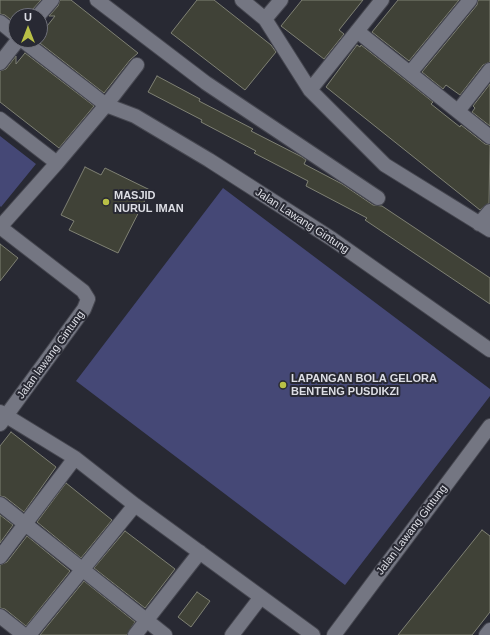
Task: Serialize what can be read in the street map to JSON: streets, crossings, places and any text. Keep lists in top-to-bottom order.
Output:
{
  "streets": {
    "street": ["Jalan Lawang Gintung", "Jalan lawang Gintung"]
  },
  "places": ["MASJID NURUL IMAN", "LAPANGAN BOLA GELORA BENTENG PUSDIKZI"],
  "north": "top"
}
